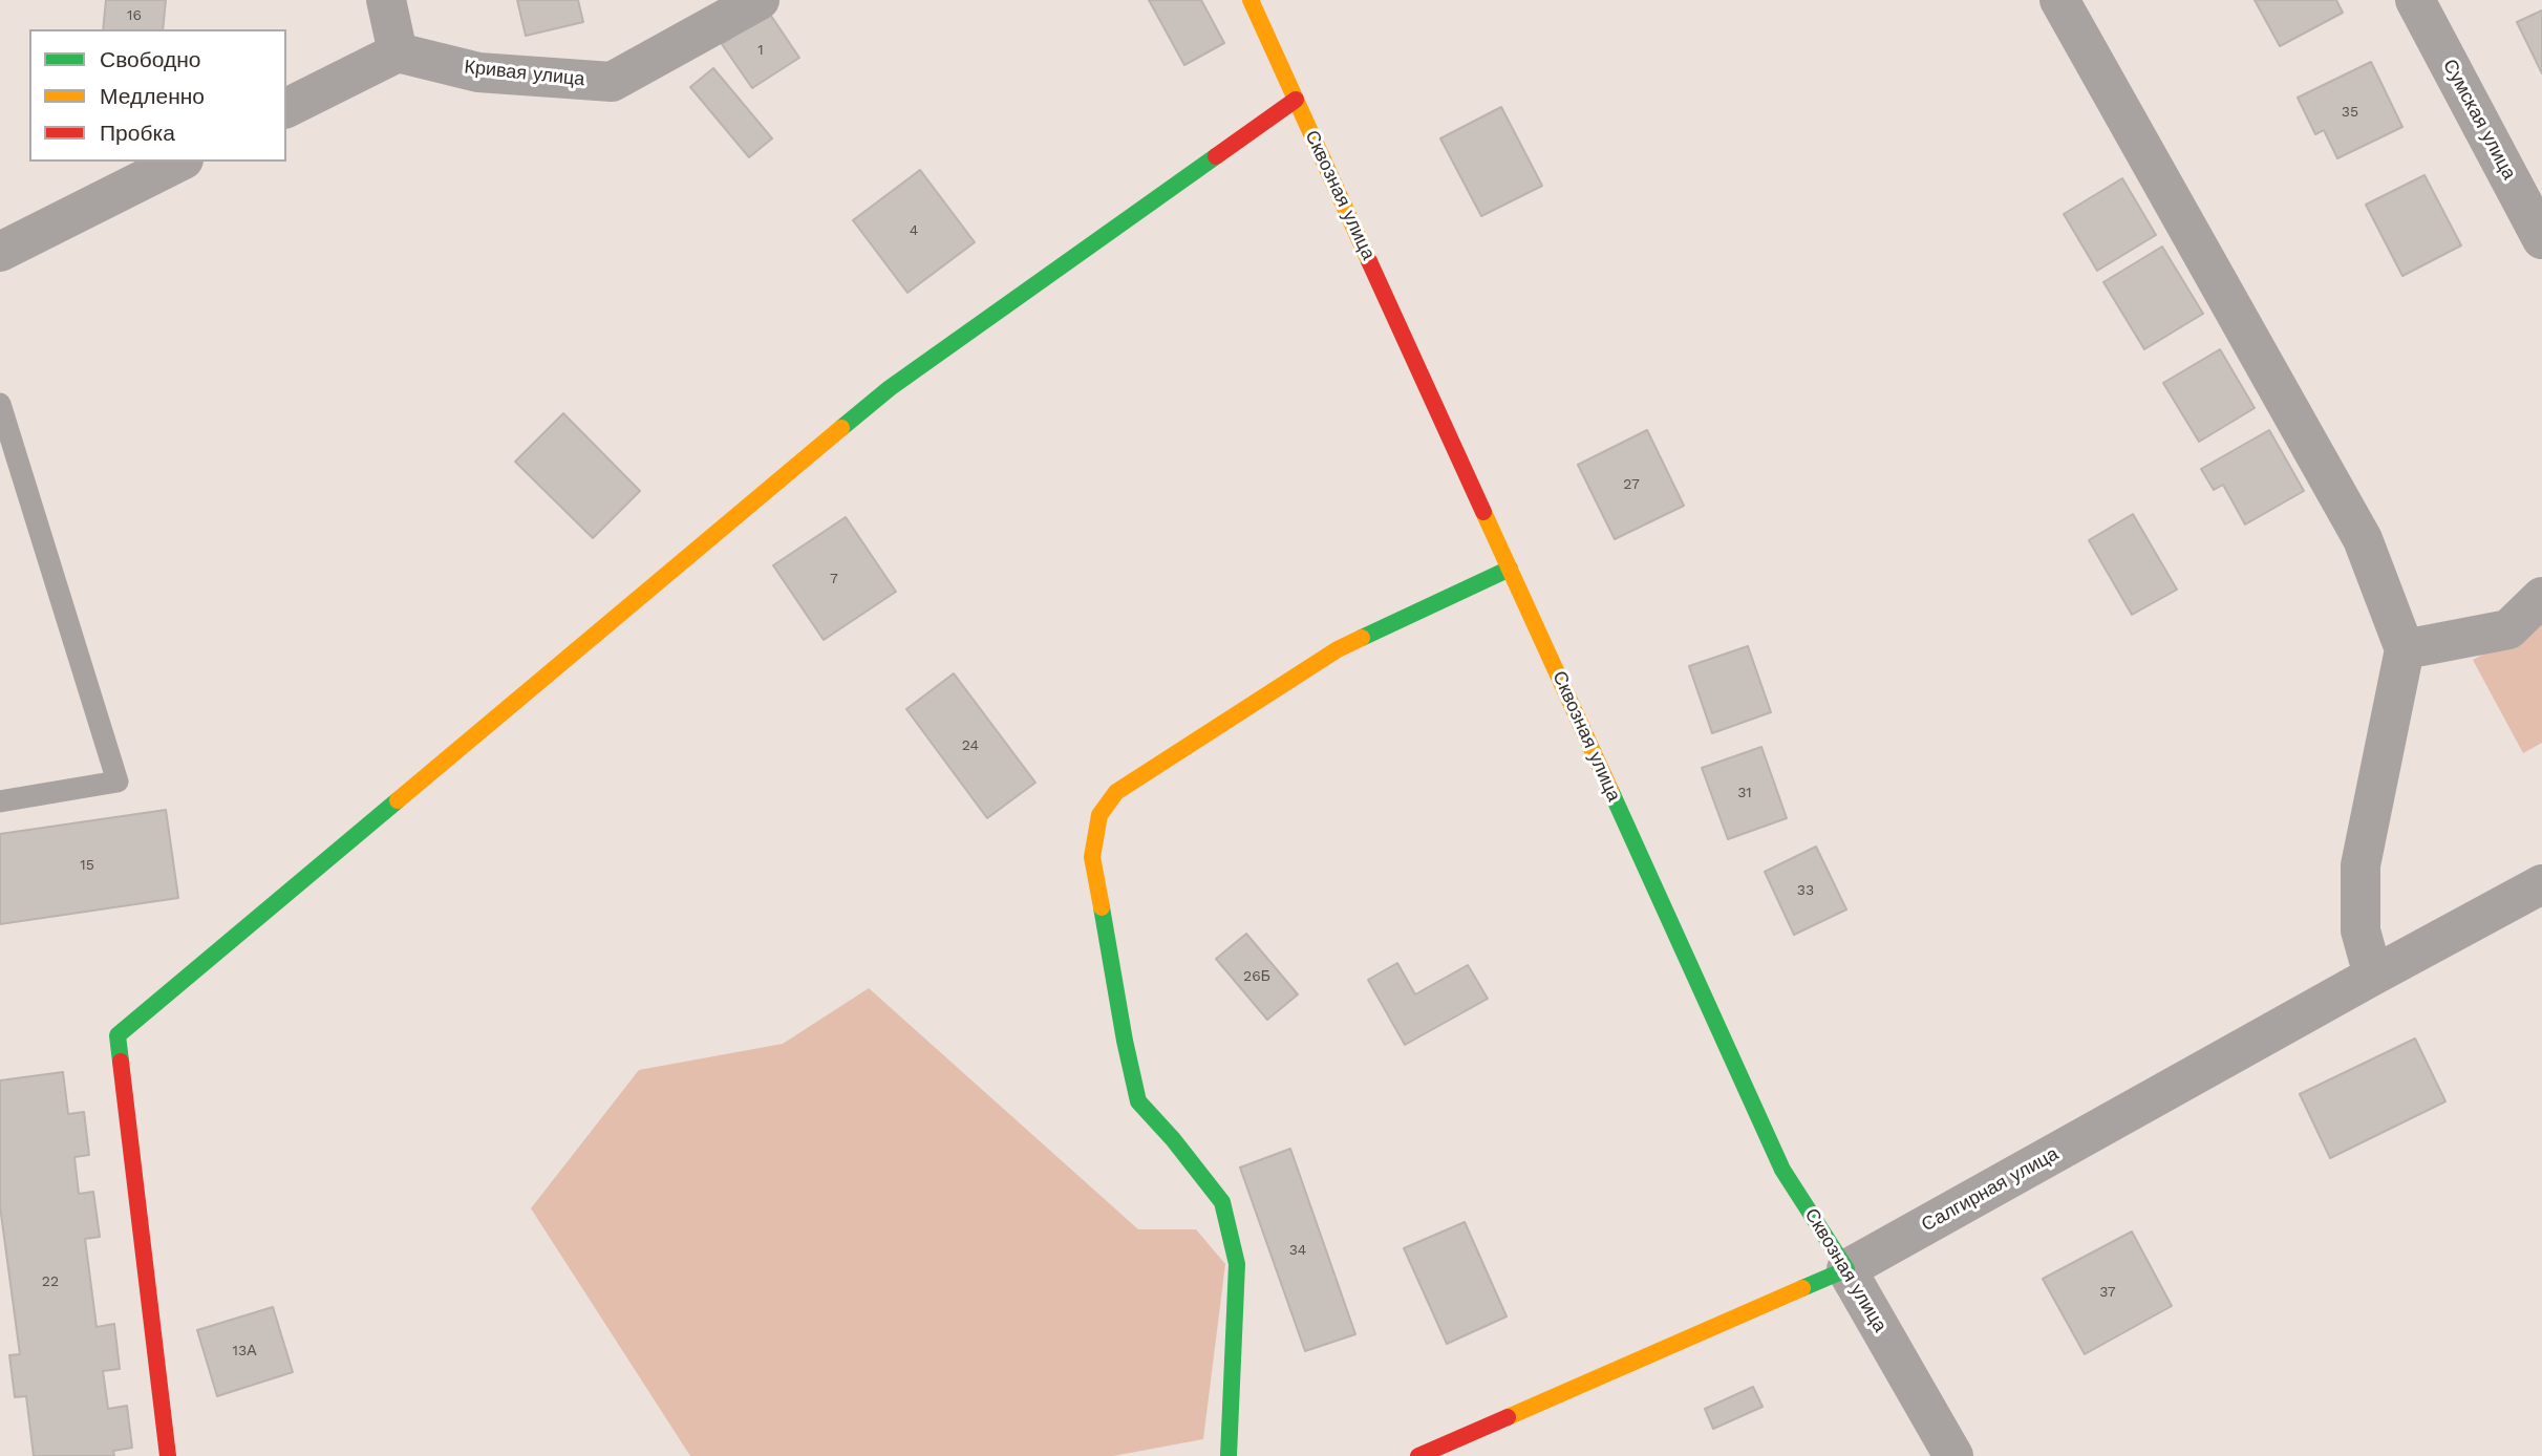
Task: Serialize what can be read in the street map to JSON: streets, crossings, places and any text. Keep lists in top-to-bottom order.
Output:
{
  "streets": {
    "street": [
      "Кривая улица",
      "Сумская улица",
      "Сквозная улица",
      "Салгирная улица"
    ]
  },
  "crossings": [
    ["Сквозная улица", "Салгирная улица"]
  ],
  "house_numbers": [
    "16",
    "1",
    "35",
    "4",
    "27",
    "7",
    "24",
    "31",
    "15",
    "33",
    "26Б",
    "34",
    "22",
    "37",
    "13А"
  ],
  "legend": ["Свободно", "Медленно", "Пробка"]
}
